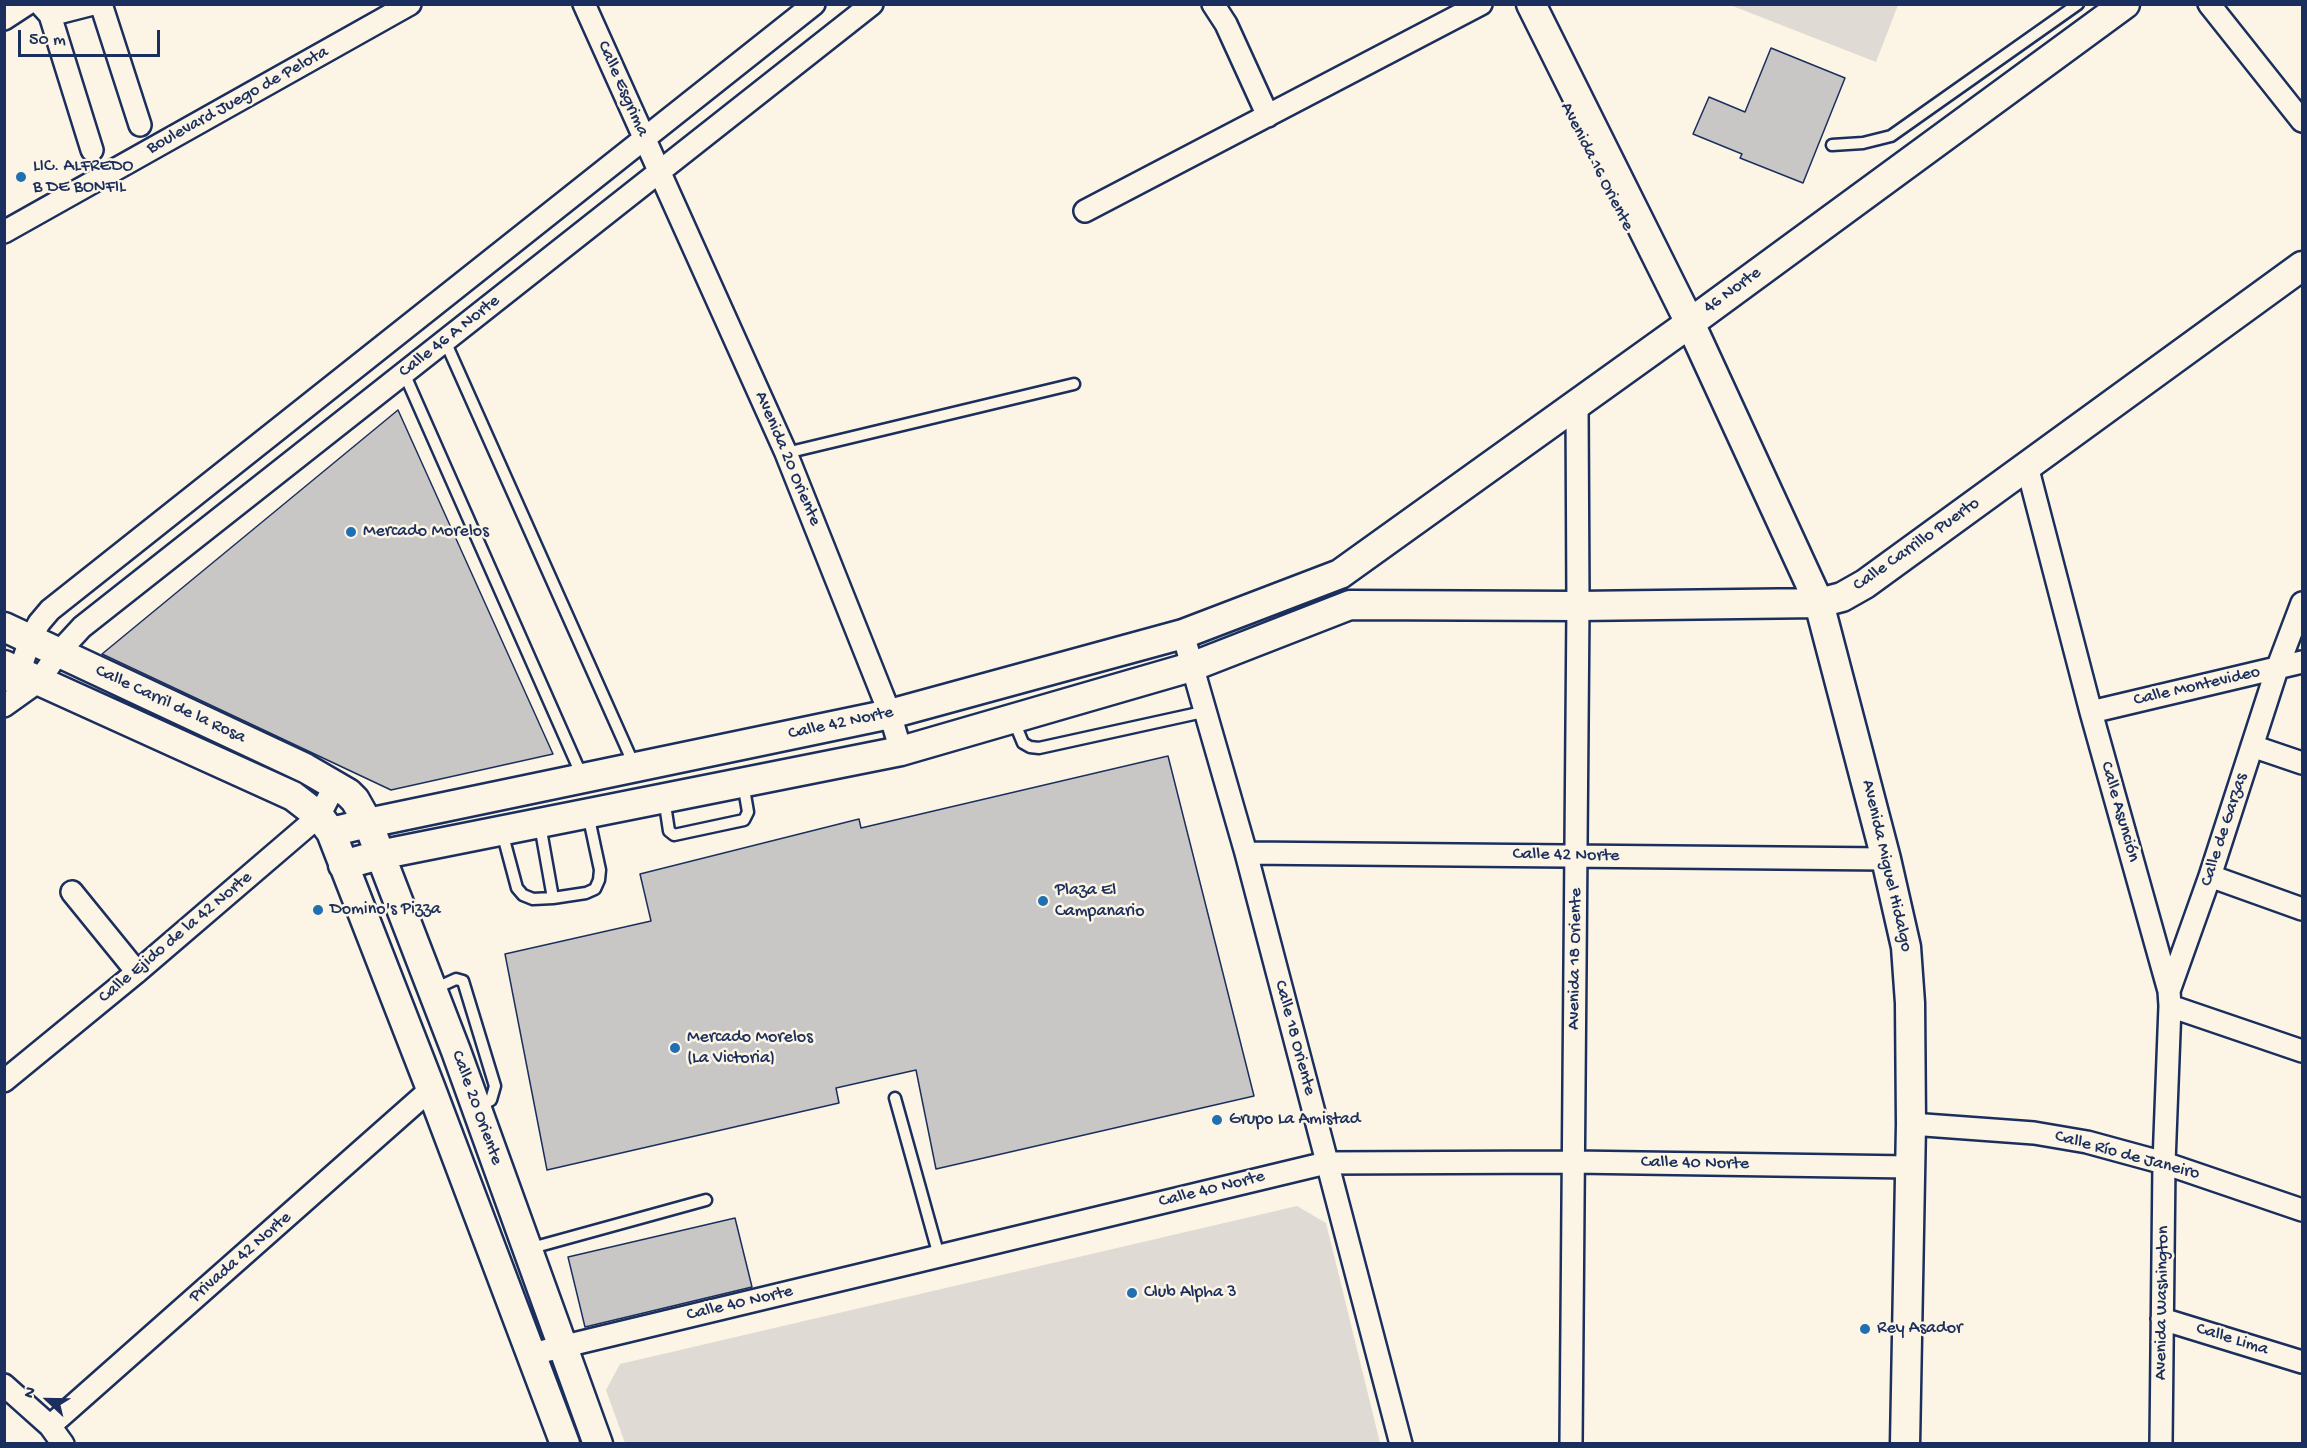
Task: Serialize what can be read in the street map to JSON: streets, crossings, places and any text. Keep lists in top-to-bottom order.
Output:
{
  "streets": {
    "main road": [
      "Avenida 16 Oriente",
      "46 Norte",
      "Calle Carrillo Puerto",
      "Calle Carril de la Rosa",
      "Calle 42 Norte",
      "Avenida Miguel Hidalgo",
      "Calle 20 Oriente"
    ],
    "street": [
      "Calle Esgrima",
      "Boulevard Juego de Pelota",
      "Calle 46 A Norte",
      "Avenida 20 Oriente",
      "Calle Montevideo",
      "Calle Asunción",
      "Calle de Garzas",
      "Calle Ejido de la 42 Norte",
      "Avenida 18 Oriente",
      "Calle 18 Oriente",
      "Calle Río de Janeiro",
      "Calle 40 Norte",
      "Privada 42 Norte",
      "Avenida Washington",
      "Calle Lima"
    ]
  },
  "crossings": [
    ["Calle Esgrima", "Calle 46 A Norte"],
    ["Calle Esgrima", "Avenida 20 Oriente"],
    ["Avenida 16 Oriente", "46 Norte"],
    ["Avenida 16 Oriente", "Avenida Miguel Hidalgo"],
    ["46 Norte", "Calle 42 Norte"],
    ["46 Norte", "Avenida Miguel Hidalgo"],
    ["46 Norte", "Avenida 18 Oriente"],
    ["Calle 46 A Norte", "Avenida 20 Oriente"],
    ["Calle 46 A Norte", "Calle Carril de la Rosa"],
    ["Avenida 20 Oriente", "Calle 42 Norte"],
    ["Calle Carrillo Puerto", "Calle 42 Norte"],
    ["Calle Carrillo Puerto", "Calle Asunción"],
    ["Calle Carrillo Puerto", "Avenida Miguel Hidalgo"],
    ["Calle Carrillo Puerto", "Avenida 18 Oriente"],
    ["Calle Montevideo", "Calle Asunción"],
    ["Calle Montevideo", "Calle de Garzas"],
    ["Calle Carril de la Rosa", "Calle 42 Norte"],
    ["Calle Carril de la Rosa", "Calle Ejido de la 42 Norte"],
    ["Calle Carril de la Rosa", "Calle 20 Oriente"],
    ["Calle 42 Norte", "Avenida Miguel Hidalgo"],
    ["Calle 42 Norte", "Calle Ejido de la 42 Norte"],
    ["Calle 42 Norte", "Avenida 18 Oriente"],
    ["Calle 42 Norte", "Calle 18 Oriente"],
    ["Calle 42 Norte", "Calle 20 Oriente"],
    ["Calle Asunción", "Calle de Garzas"],
    ["Calle Asunción", "Calle Río de Janeiro"],
    ["Calle Asunción", "Avenida Washington"],
    ["Avenida Miguel Hidalgo", "Calle Río de Janeiro"],
    ["Avenida Miguel Hidalgo", "Calle 40 Norte"],
    ["Calle Ejido de la 42 Norte", "Calle 20 Oriente"],
    ["Avenida 18 Oriente", "Calle 40 Norte"],
    ["Calle 18 Oriente", "Calle 40 Norte"],
    ["Calle 20 Oriente", "Calle 40 Norte"],
    ["Calle 20 Oriente", "Privada 42 Norte"],
    ["Calle Río de Janeiro", "Avenida Washington"],
    ["Avenida Washington", "Calle Lima"]
  ],
  "places": [
    "LIC. ALFREDO B DE BONFIL",
    "Mercado Morelos",
    "Plaza El Campanario",
    "Domino's Pizza",
    "Mercado Morelos (La Victoria)",
    "Grupo La Amistad",
    "Club Alpha 3",
    "Rey Asador"
  ],
  "scale_bar": "50 m",
  "north": "left"
}
